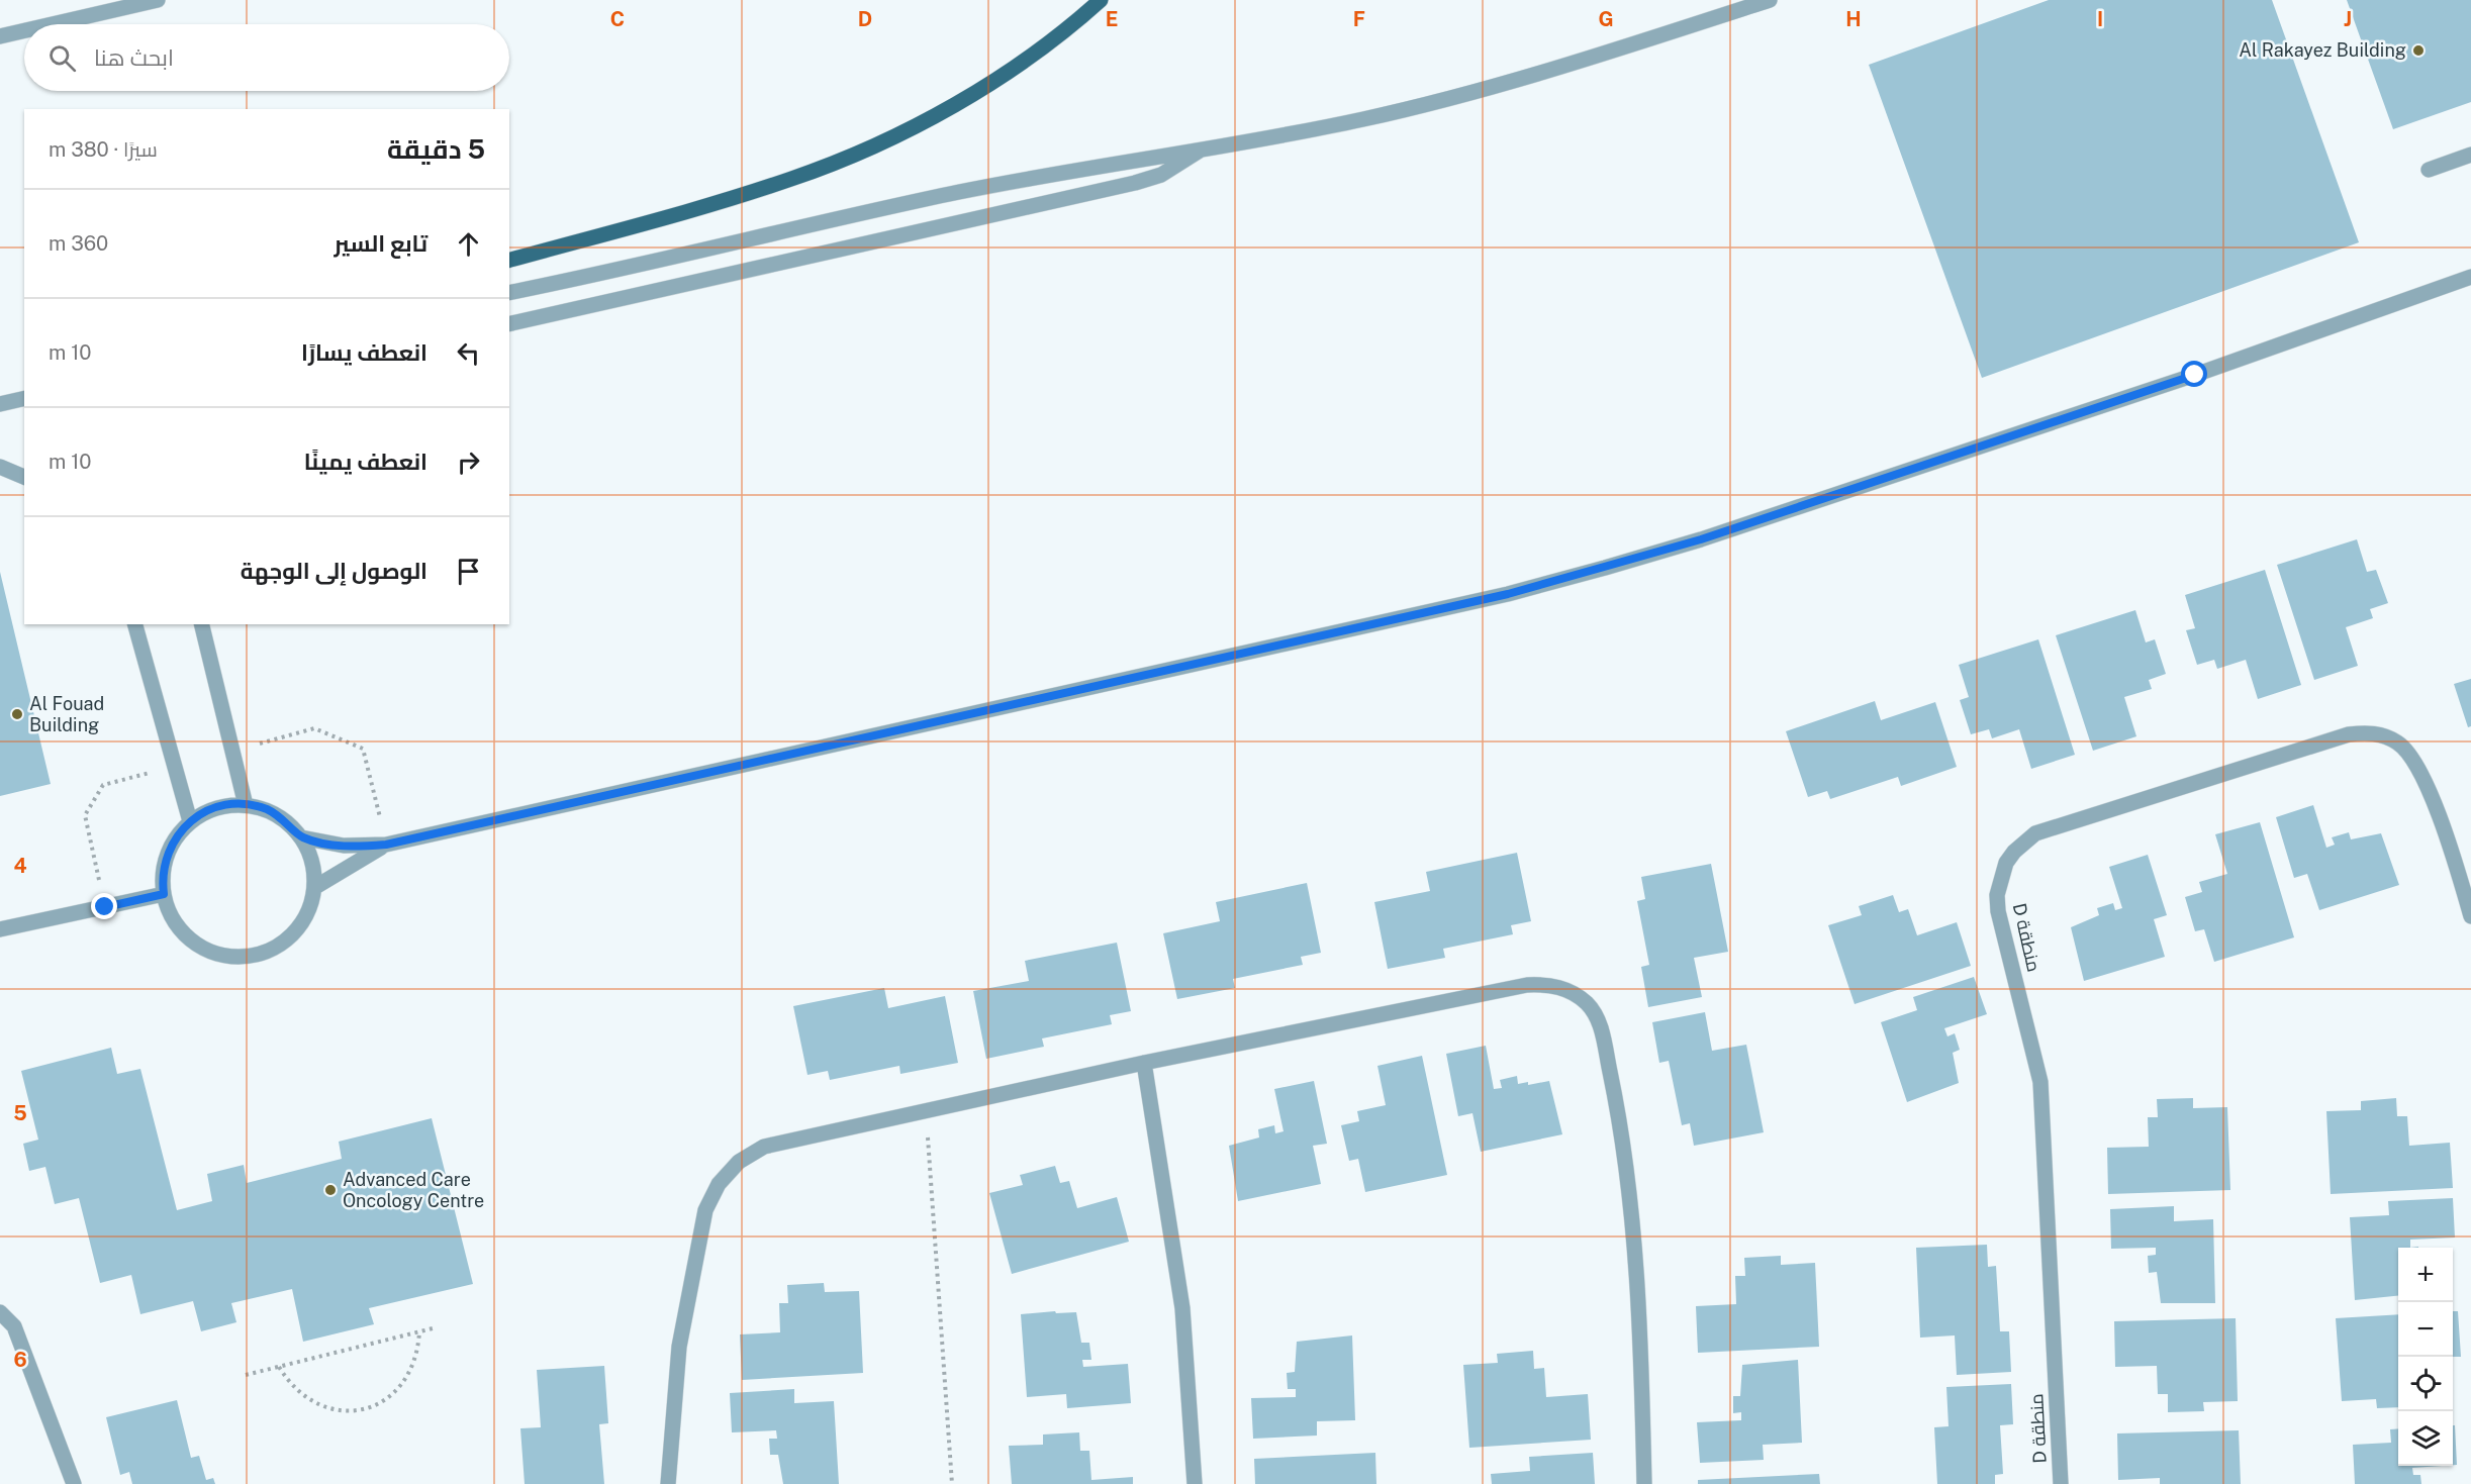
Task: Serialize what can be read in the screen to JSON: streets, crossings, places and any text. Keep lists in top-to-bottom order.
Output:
{
  "streets": {
    "street": ["D منطقة"]
  },
  "places": ["Al Rakayez Building", "Al Fouad Building", "Advanced Care Oncology Centre"],
  "page": {
    "search": "ابحث هنا",
    "heading": ["5 دقيقة", "سيرًا · 380 m"],
    "list": [
      ["تابع السير", "360 m"],
      ["انعطف يسارًا", "10 m"],
      ["انعطف يمينًا", "10 m"],
      "الوصول إلى الوجهة"
    ],
    "map_buttons": ["+", "−"]
  },
  "grid": {
    "columns": [
      "C",
      "D",
      "E",
      "F",
      "G",
      "H",
      "I",
      "J"
    ],
    "rows": ["4", "5", "6"]
  }
}
